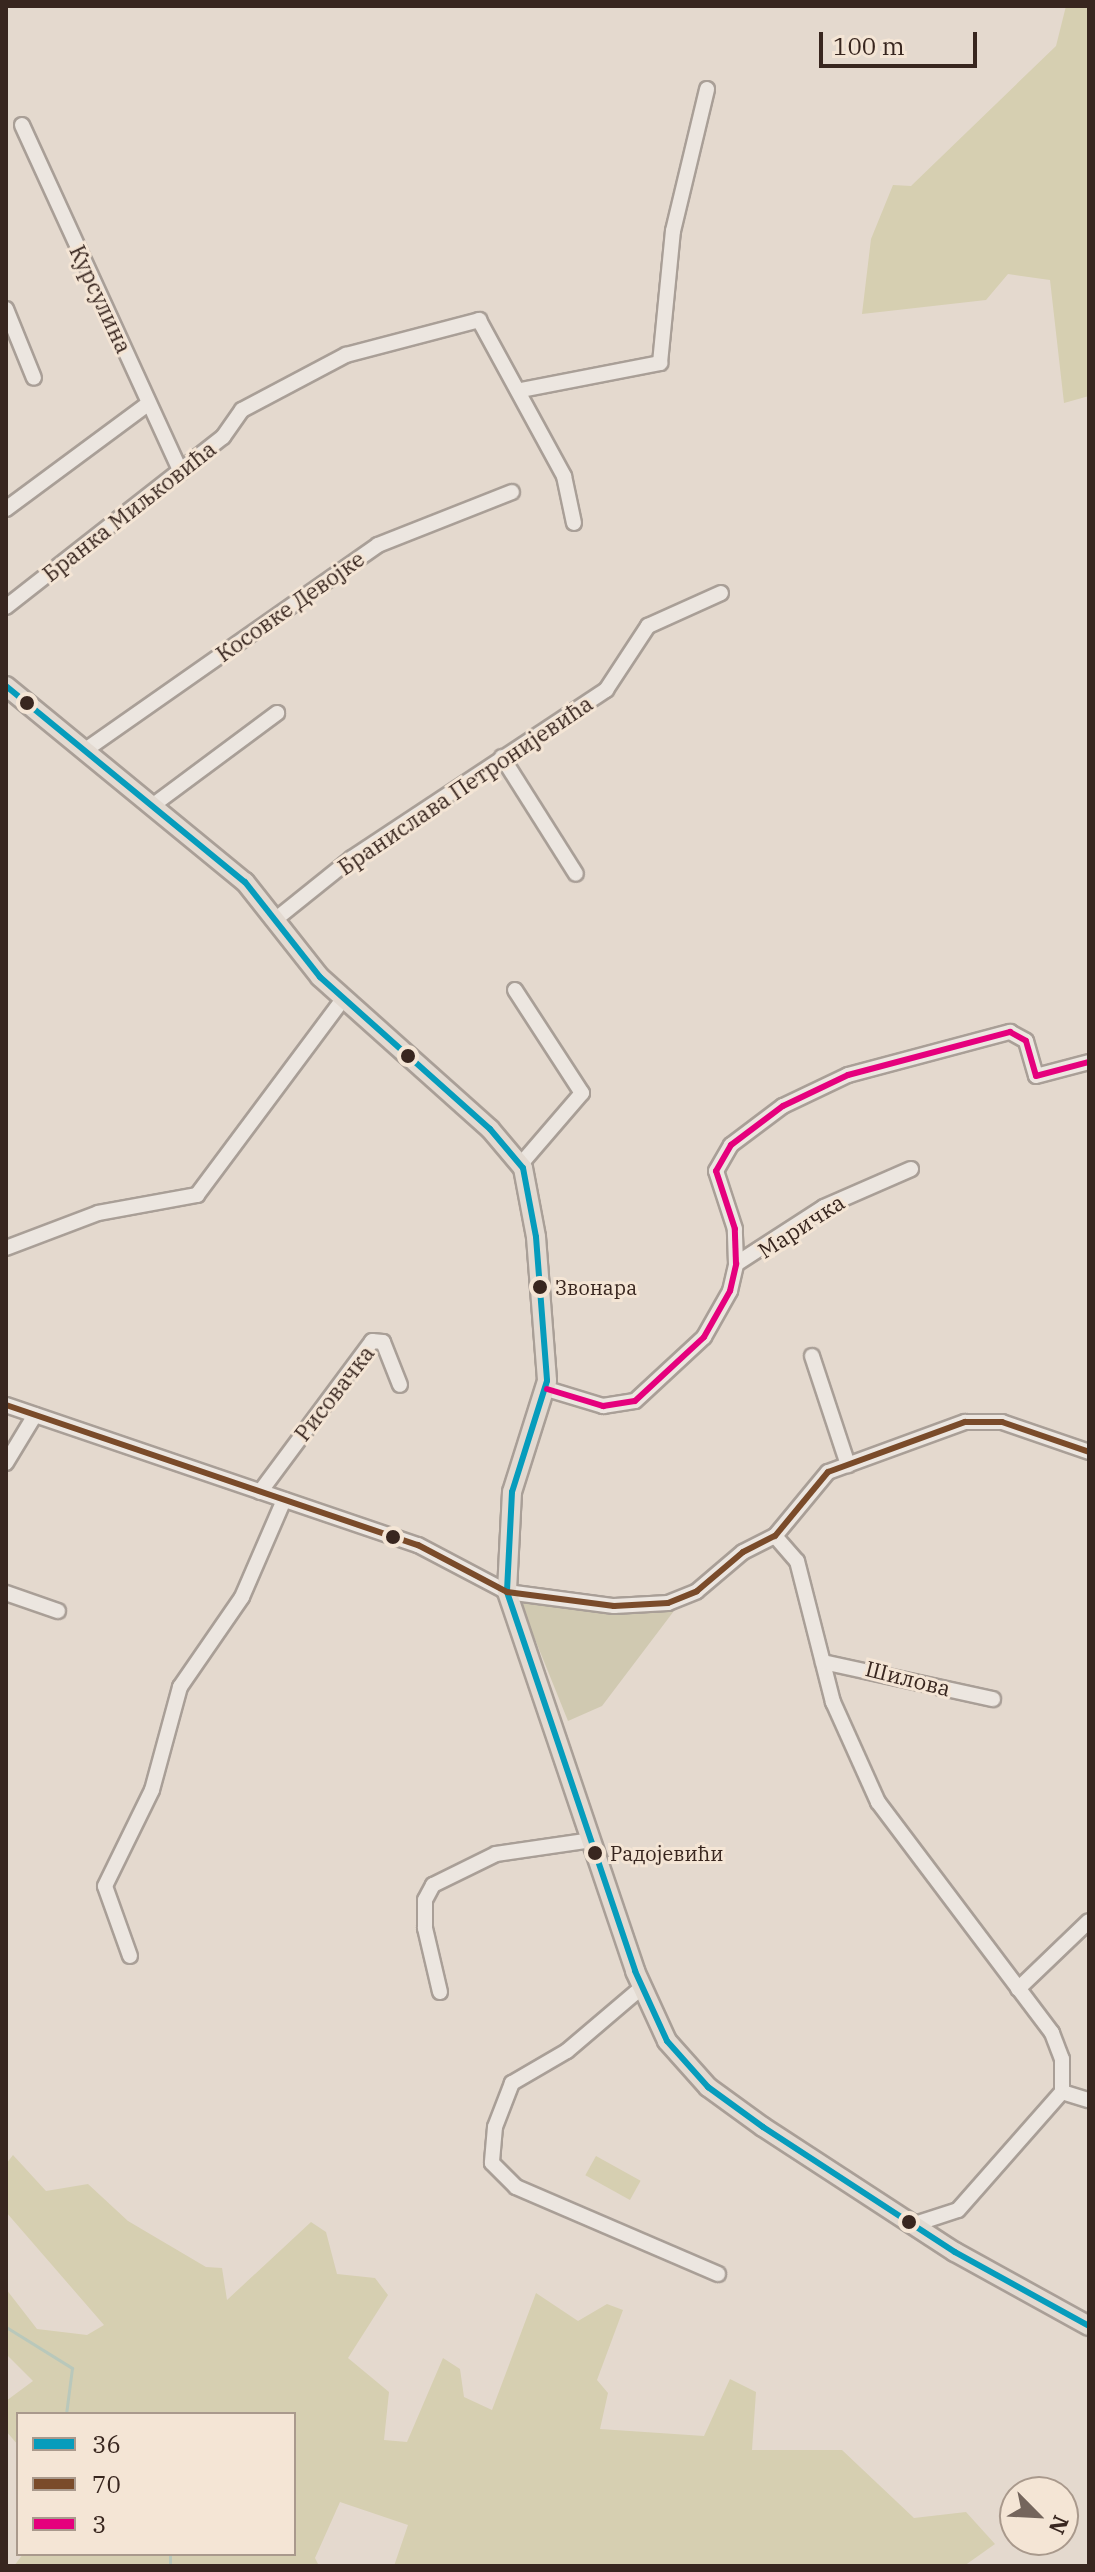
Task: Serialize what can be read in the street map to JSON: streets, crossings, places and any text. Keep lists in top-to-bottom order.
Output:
{
  "streets": {
    "street": [
      "Курсулина",
      "Бранка Миљковића",
      "Косовке Девојке",
      "Бранислава Петронијевића",
      "Маричка",
      "Рисовачка",
      "Шилова"
    ]
  },
  "crossings": [
    ["Курсулина", "Бранка Миљковића"]
  ],
  "places": ["Звонара", "Радојевићи"],
  "lines": ["transit line 36", "transit line 3", "transit line 70"],
  "legend": ["36", "70", "3"],
  "scale_bar": "100 m",
  "north": "bottom right"
}
